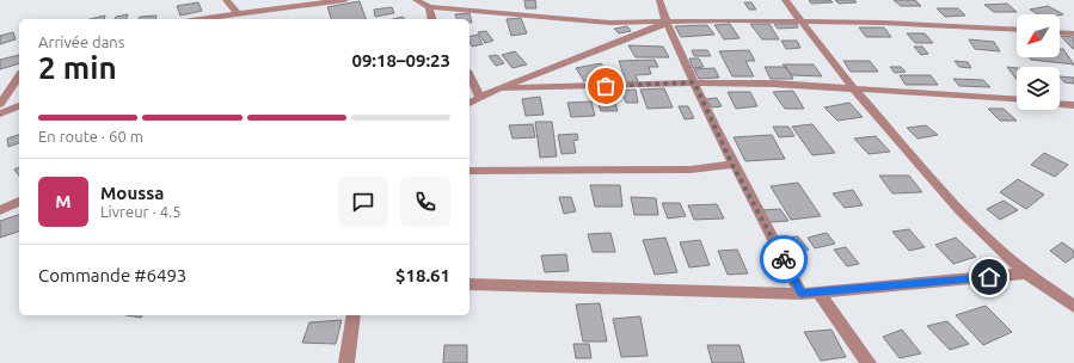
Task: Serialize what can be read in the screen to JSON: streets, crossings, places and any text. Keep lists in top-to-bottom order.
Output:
{
  "north": "bottom left",
  "page": {
    "heading": ["2 min", "Arrivée dans", "09:18–09:23"],
    "panel": [
      "Moussa",
      "Livreur · 4.5",
      "Commande #6493",
      "$18.61"
    ],
    "bar": "En route · 60 m",
    "round": "M"
  }
}
